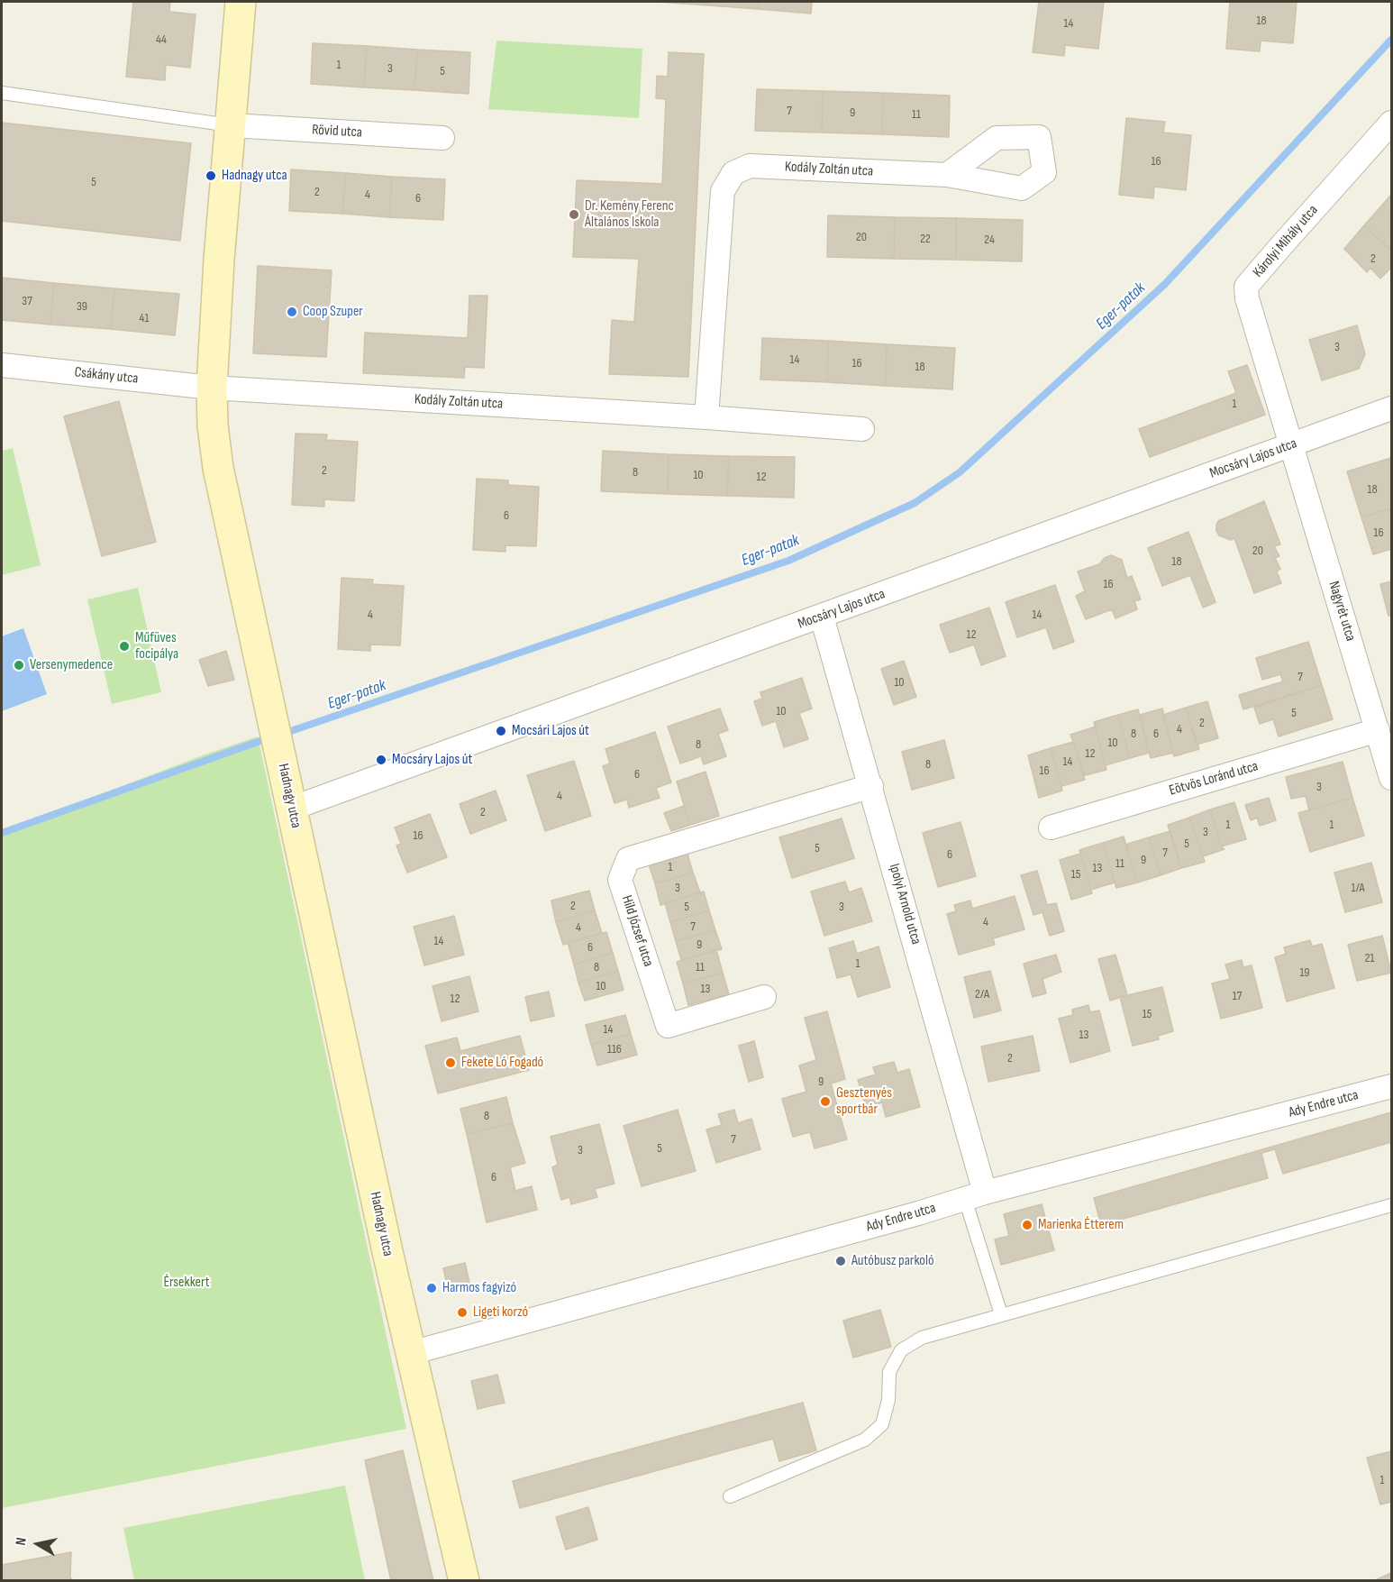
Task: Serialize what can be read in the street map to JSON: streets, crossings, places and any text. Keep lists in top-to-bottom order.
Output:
{
  "streets": {
    "street": [
      "Rövid utca",
      "Kodály Zoltán utca",
      "Károlyi Mihály utca",
      "Csákány utca",
      "Mocsáry Lajos utca",
      "Nagyrét utca",
      "Eötvös Loránd utca",
      "Hadnagy utca",
      "Ipolyi Arnold utca",
      "Hild József utca",
      "Ady Endre utca"
    ]
  },
  "crossings": [
    ["Rövid utca", "Hadnagy utca"],
    ["Kodály Zoltán utca", "Csákány utca"],
    ["Kodály Zoltán utca", "Hadnagy utca"],
    ["Károlyi Mihály utca", "Mocsáry Lajos utca"],
    ["Károlyi Mihály utca", "Nagyrét utca"],
    ["Csákány utca", "Hadnagy utca"],
    ["Mocsáry Lajos utca", "Nagyrét utca"],
    ["Mocsáry Lajos utca", "Hadnagy utca"],
    ["Mocsáry Lajos utca", "Ipolyi Arnold utca"],
    ["Nagyrét utca", "Eötvös Loránd utca"],
    ["Hadnagy utca", "Ady Endre utca"],
    ["Ipolyi Arnold utca", "Hild József utca"],
    ["Ipolyi Arnold utca", "Ady Endre utca"]
  ],
  "water": ["Eger-patak"],
  "parks": ["Érsekkert"],
  "places": [
    "Hadnagy utca",
    "Dr. Kemény Ferenc Általános Iskola",
    "Coop Szuper",
    "Műfüves focipálya",
    "Versenymedence",
    "Mocsári Lajos út",
    "Mocsáry Lajos út",
    "Fekete Ló Fogadó",
    "Gesztenyés sportbár",
    "Marienka Étterem",
    "Autóbusz parkoló",
    "Harmos fagyizó",
    "Ligeti korzó"
  ],
  "house_numbers": [
    "18",
    "14",
    "44",
    "1",
    "3",
    "5",
    "7",
    "9",
    "11",
    "16",
    "5",
    "2",
    "4",
    "6",
    "20",
    "22",
    "24",
    "2",
    "37",
    "39",
    "41",
    "3",
    "14",
    "16",
    "18",
    "1",
    "2",
    "8",
    "10",
    "12",
    "18",
    "6",
    "16",
    "20",
    "18",
    "16",
    "4",
    "14",
    "12",
    "7",
    "10",
    "10",
    "5",
    "2",
    "4",
    "8",
    "6",
    "10",
    "8",
    "12",
    "14",
    "8",
    "16",
    "6",
    "3",
    "4",
    "2",
    "1",
    "1",
    "3",
    "16",
    "5",
    "5",
    "7",
    "6",
    "9",
    "11",
    "1",
    "13",
    "15",
    "3",
    "1/A",
    "2",
    "5",
    "3",
    "4",
    "7",
    "4",
    "14",
    "9",
    "6",
    "21",
    "1",
    "8",
    "11",
    "19",
    "10",
    "13",
    "2/A",
    "17",
    "12",
    "15",
    "14",
    "13",
    "116",
    "2",
    "9",
    "8",
    "7",
    "5",
    "3",
    "6",
    "1"
  ],
  "north": "left"
}
